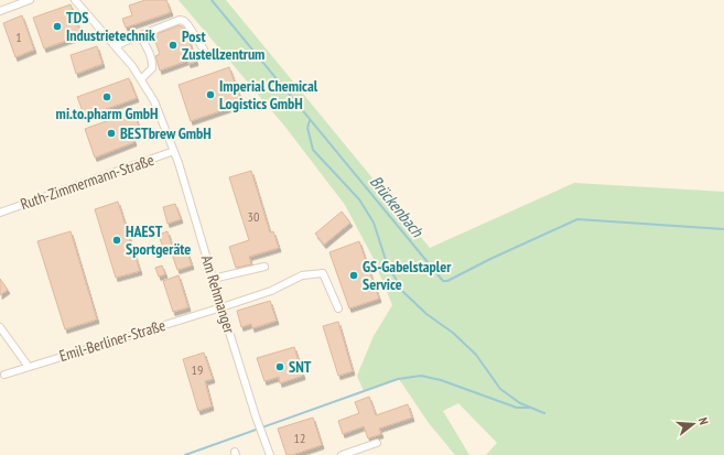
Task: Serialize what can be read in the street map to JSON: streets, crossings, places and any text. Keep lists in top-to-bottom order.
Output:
{
  "streets": {
    "street": ["Ruth-Zimmermann-Straße", "Am Rehmanger", "Emil-Berliner-Straße"]
  },
  "crossings": [
    ["Ruth-Zimmermann-Straße", "Am Rehmanger"],
    ["Am Rehmanger", "Emil-Berliner-Straße"]
  ],
  "water": ["Brückenbach"],
  "places": [
    "TDS Industrietechnik",
    "Post Zustellzentrum",
    "Imperial Chemical Logistics GmbH",
    "mi.to.pharm GmbH",
    "BESTbrew GmbH",
    "HAEST Sportgeräte",
    "GS-Gabelstapler Service",
    "SNT"
  ],
  "house_numbers": [
    "1",
    "30",
    "19",
    "12"
  ],
  "north": "right"
}
